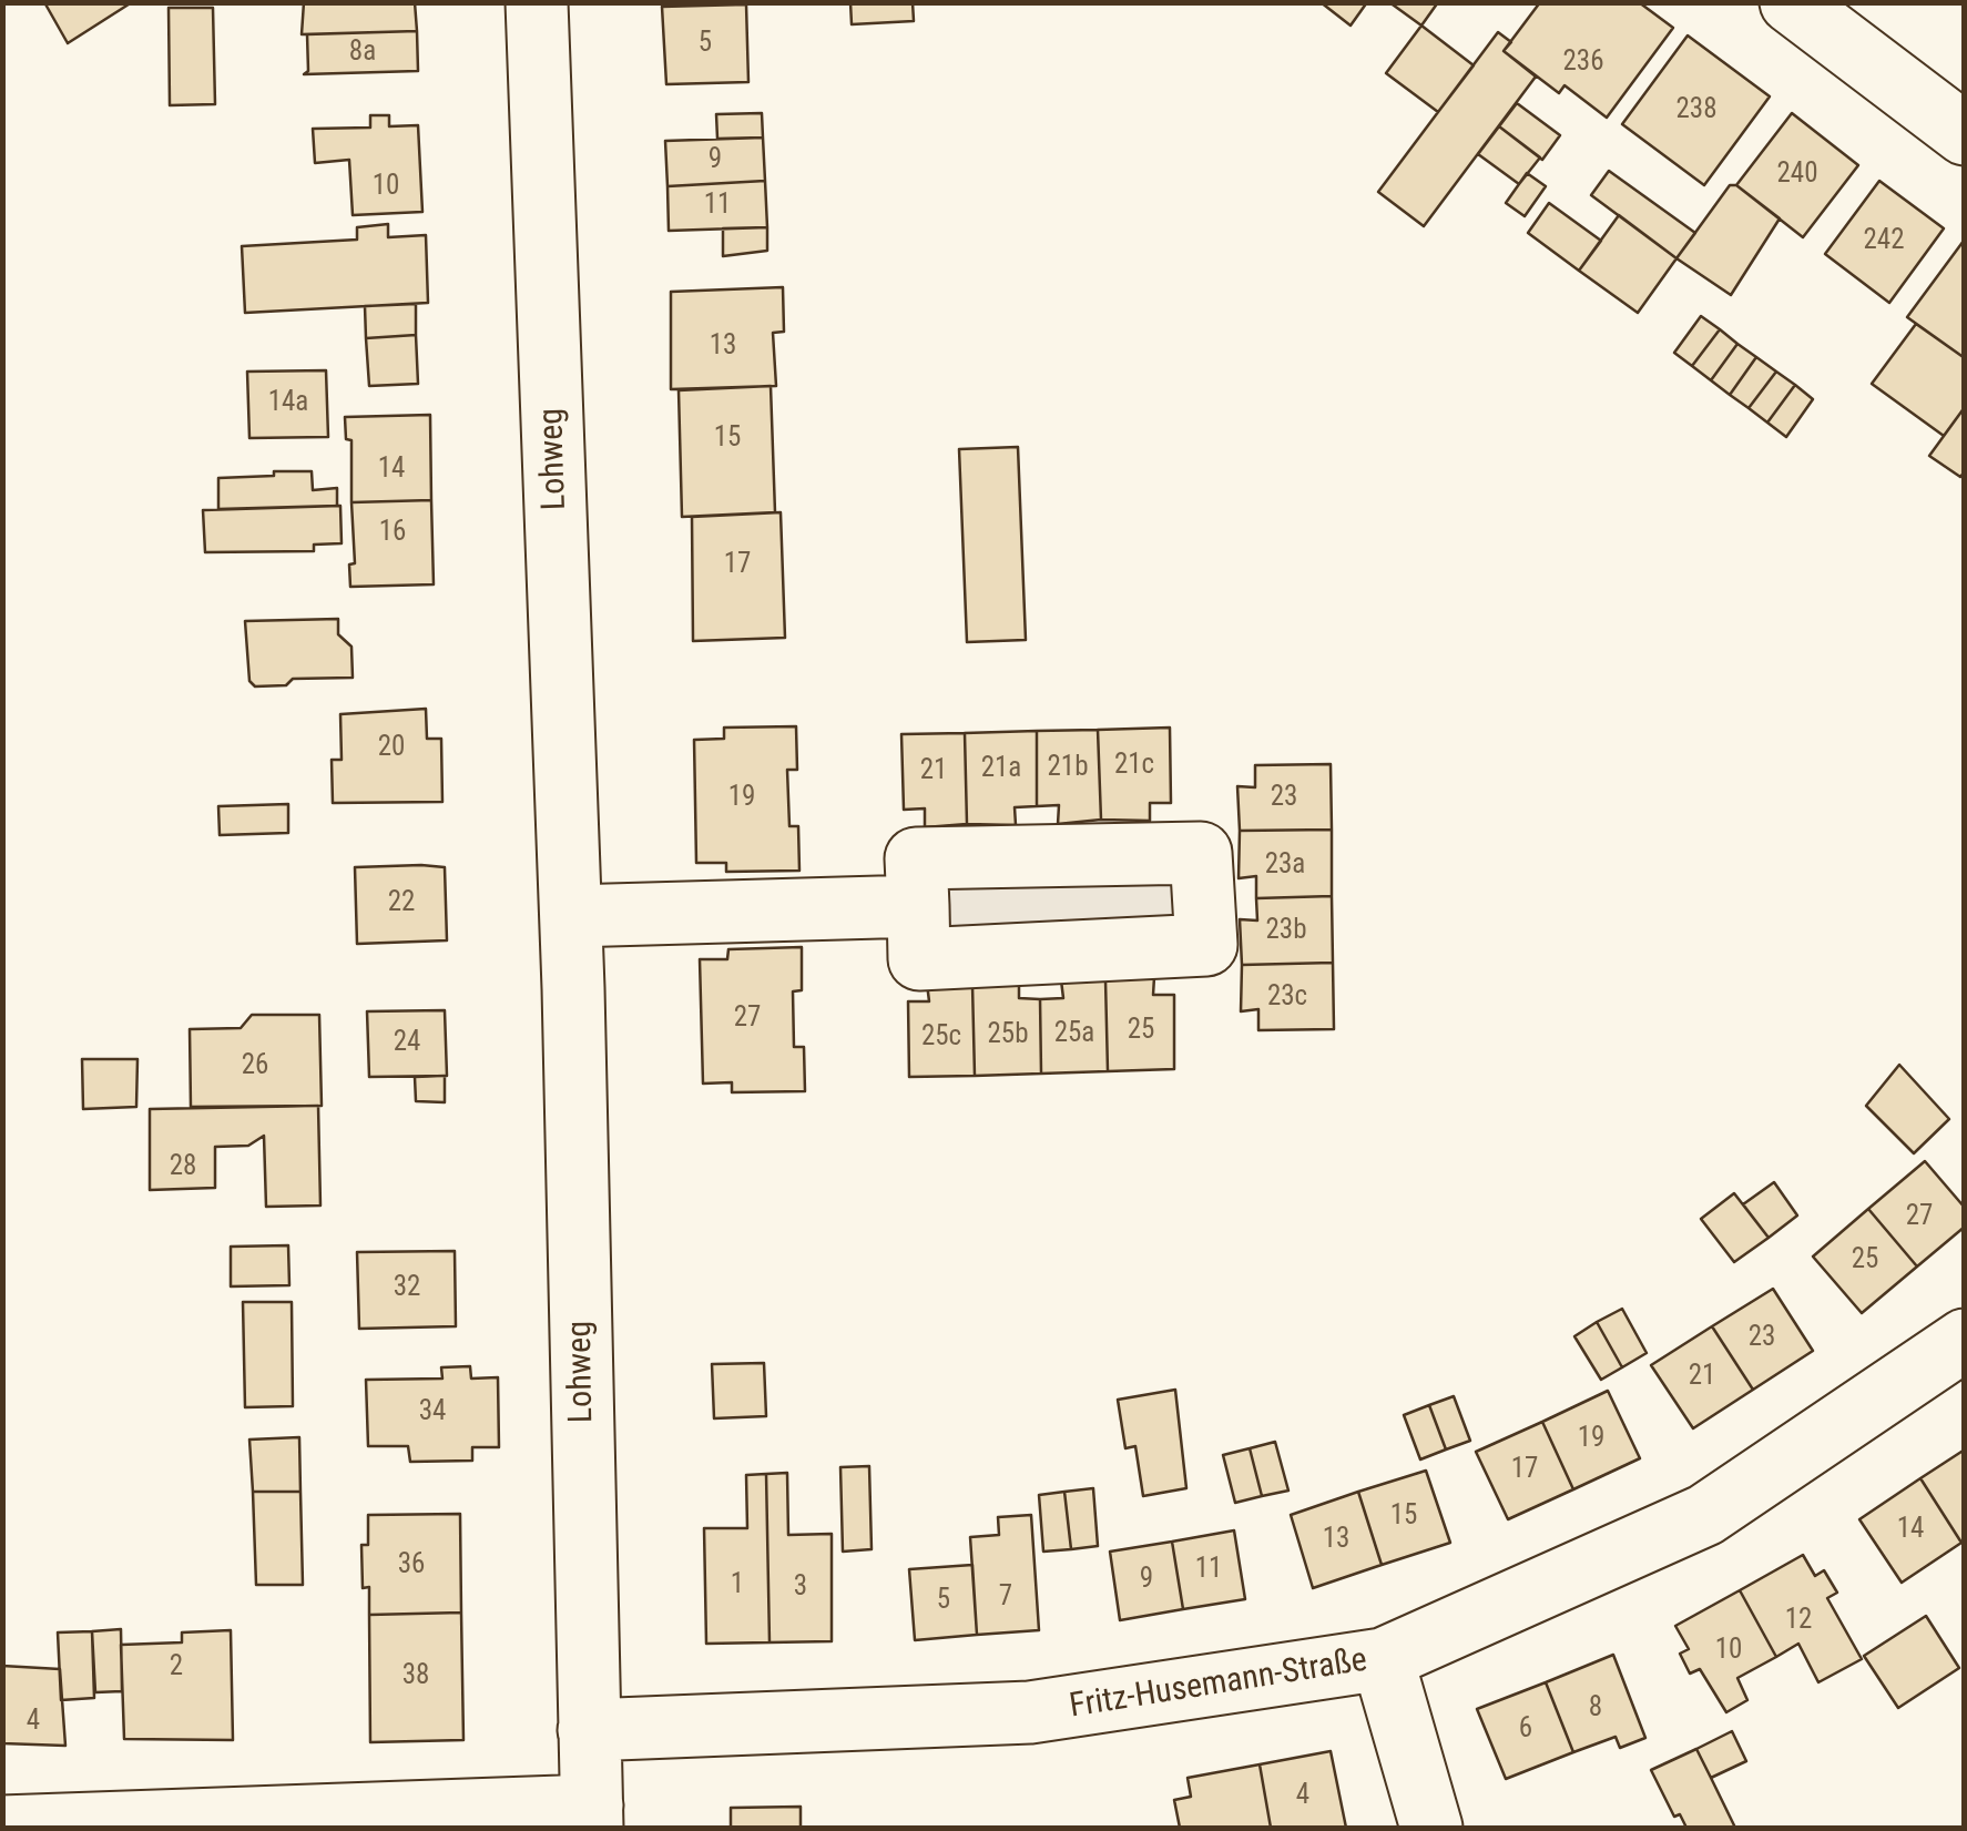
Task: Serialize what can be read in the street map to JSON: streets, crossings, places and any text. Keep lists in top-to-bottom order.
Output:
{
  "streets": {
    "street": ["Lohweg", "Fritz-Husemann-Straße"]
  },
  "crossings": [
    ["Lohweg", "Fritz-Husemann-Straße"]
  ],
  "house_numbers": [
    "5",
    "8a",
    "236",
    "238",
    "9",
    "240",
    "10",
    "11",
    "242",
    "13",
    "14a",
    "15",
    "14",
    "16",
    "17",
    "20",
    "21c",
    "21b",
    "21a",
    "21",
    "19",
    "23",
    "23a",
    "22",
    "23b",
    "23c",
    "27",
    "25",
    "25a",
    "25b",
    "25c",
    "24",
    "26",
    "28",
    "27",
    "25",
    "32",
    "23",
    "21",
    "34",
    "19",
    "17",
    "15",
    "14",
    "13",
    "36",
    "11",
    "9",
    "1",
    "3",
    "7",
    "5",
    "12",
    "10",
    "2",
    "38",
    "8",
    "4",
    "6",
    "4"
  ]
}
